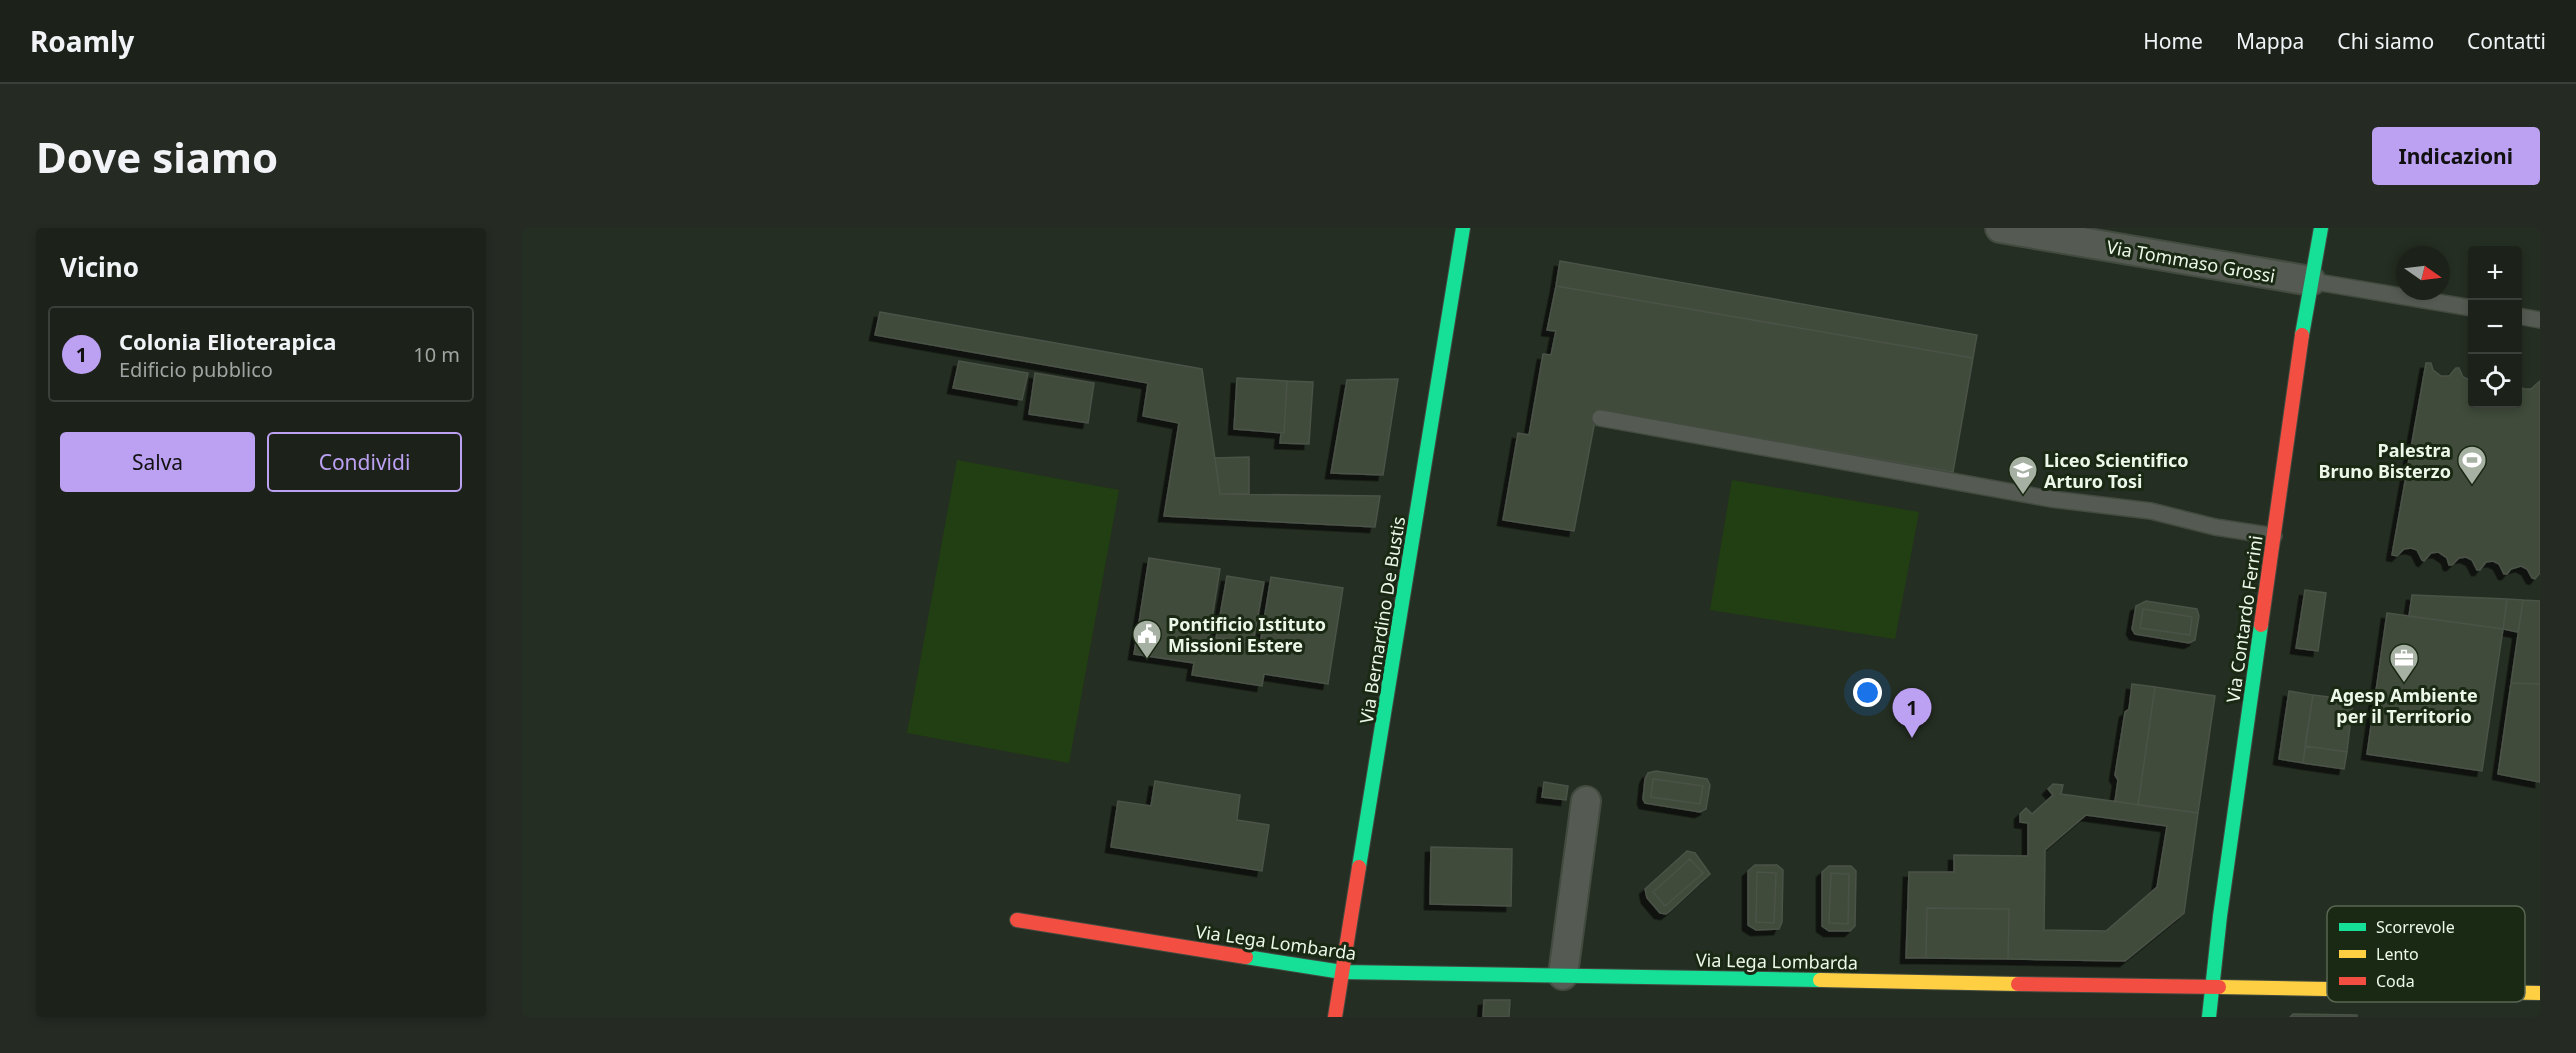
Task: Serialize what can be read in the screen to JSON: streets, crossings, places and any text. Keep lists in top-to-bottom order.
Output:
{
  "streets": {
    "street": [
      "Via Tommaso Grossi",
      "Via Contardo Ferrini",
      "Via Bernardino De Bustis",
      "Via Lega Lombarda"
    ]
  },
  "crossings": [
    ["Via Tommaso Grossi", "Via Contardo Ferrini"],
    ["Via Contardo Ferrini", "Via Lega Lombarda"],
    ["Via Bernardino De Bustis", "Via Lega Lombarda"]
  ],
  "places": {
    "sports": ["Palestra Bruno Bisterzo"],
    "school or university": ["Liceo Scientifico Arturo Tosi"],
    "public building": ["Pontificio Istituto Missioni Estere"],
    "office": ["Agesp Ambiente per il Territorio"]
  },
  "legend": ["Scorrevole", "Lento", "Coda"],
  "north": "right",
  "page": {
    "header": "Roamly",
    "nav": [
      "Home",
      "Mappa",
      "Chi siamo",
      "Contatti"
    ],
    "buttons": [
      "Indicazioni",
      ["Salva", "Condividi"]
    ],
    "title": "Dove siamo",
    "heading": "Vicino",
    "map_buttons": ["+", "−"],
    "list": [
      {
        "mark": "1",
        "name": "Colonia Elioterapica",
        "note": "Edificio pubblico",
        "value": "10 m"
      }
    ],
    "pins": "1"
  }
}
